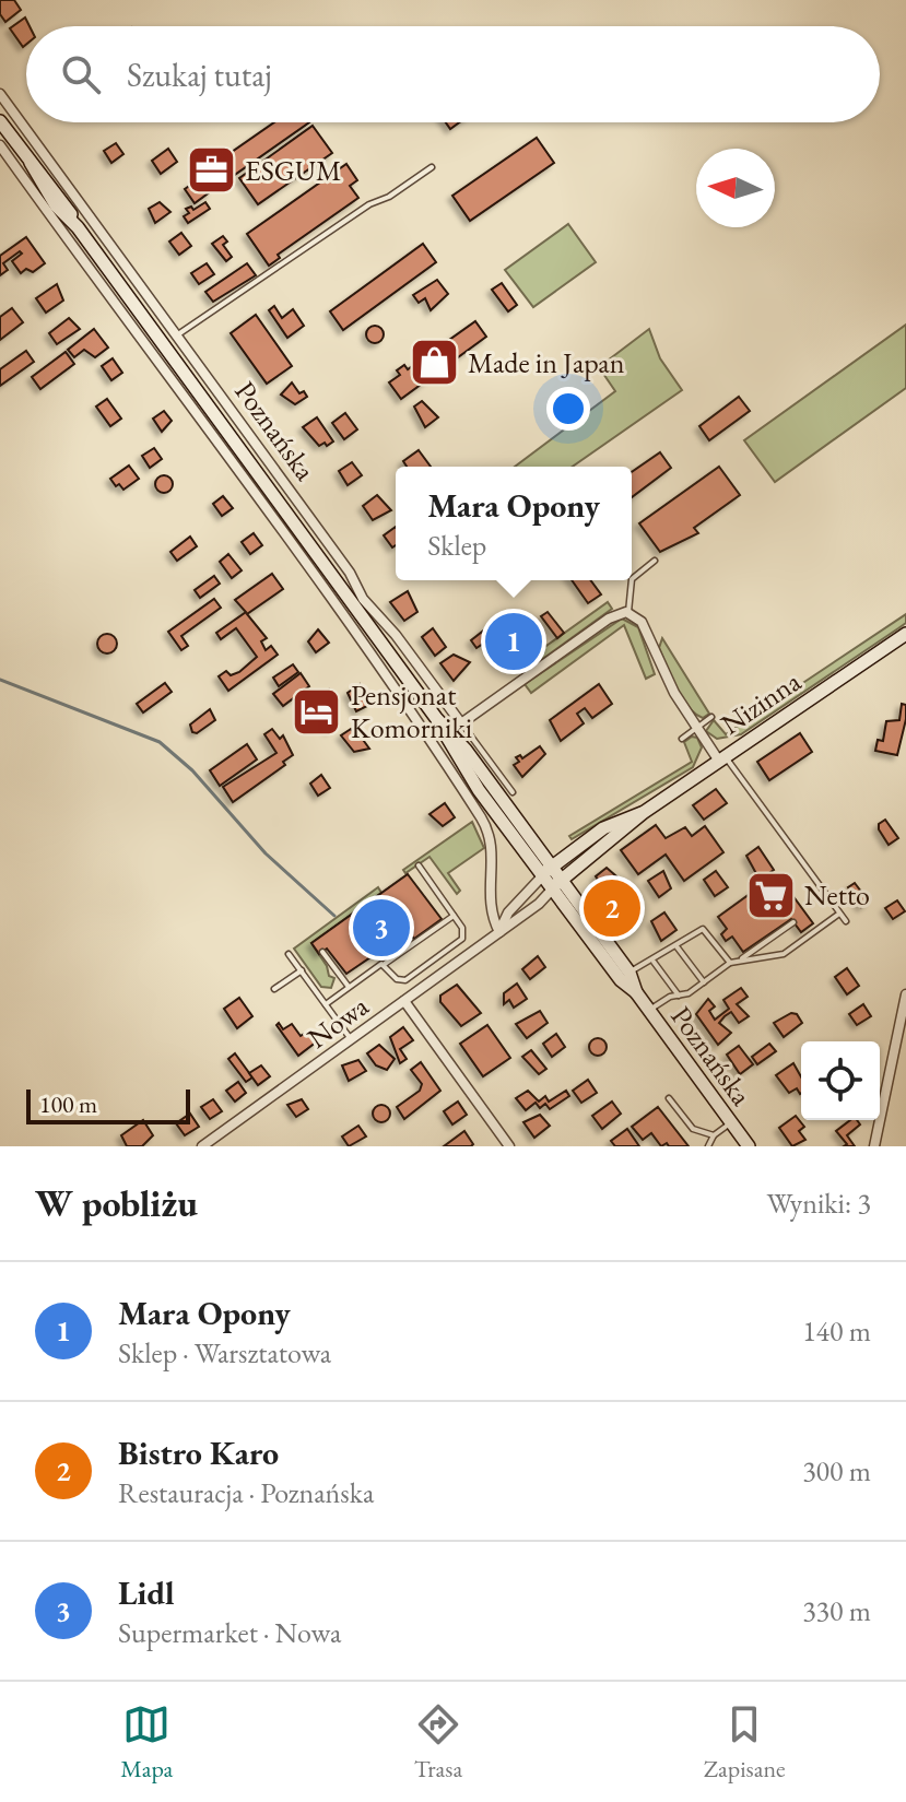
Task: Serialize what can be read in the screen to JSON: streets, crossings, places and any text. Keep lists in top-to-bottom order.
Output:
{
  "streets": {
    "main road": ["Poznańska", "Nizinna"],
    "street": ["Nowa"]
  },
  "crossings": [
    ["Poznańska", "Nizinna"],
    ["Poznańska", "Nowa"],
    ["Nizinna", "Nowa"]
  ],
  "places": {
    "office": ["ESGUM"],
    "shop": ["Made in Japan"],
    "hotel": ["Pensjonat Komorniki"],
    "supermarket": ["Netto"]
  },
  "scale_bar": "100 m",
  "north": "left",
  "page": {
    "search": "Szukaj tutaj",
    "popup": ["Mara Opony", "Sklep"],
    "pins": ["1", "2", "3"],
    "scale": "100 m",
    "heading": ["W pobliżu", "Wyniki: 3"],
    "list": [
      {
        "mark": "1",
        "name": "Mara Opony",
        "note": "Sklep · Warsztatowa",
        "value": "140 m"
      },
      {
        "mark": "2",
        "name": "Bistro Karo",
        "note": "Restauracja · Poznańska",
        "value": "300 m"
      },
      {
        "mark": "3",
        "name": "Lidl",
        "note": "Supermarket · Nowa",
        "value": "330 m"
      }
    ],
    "nav": ["Mapa", "Trasa", "Zapisane"]
  }
}
